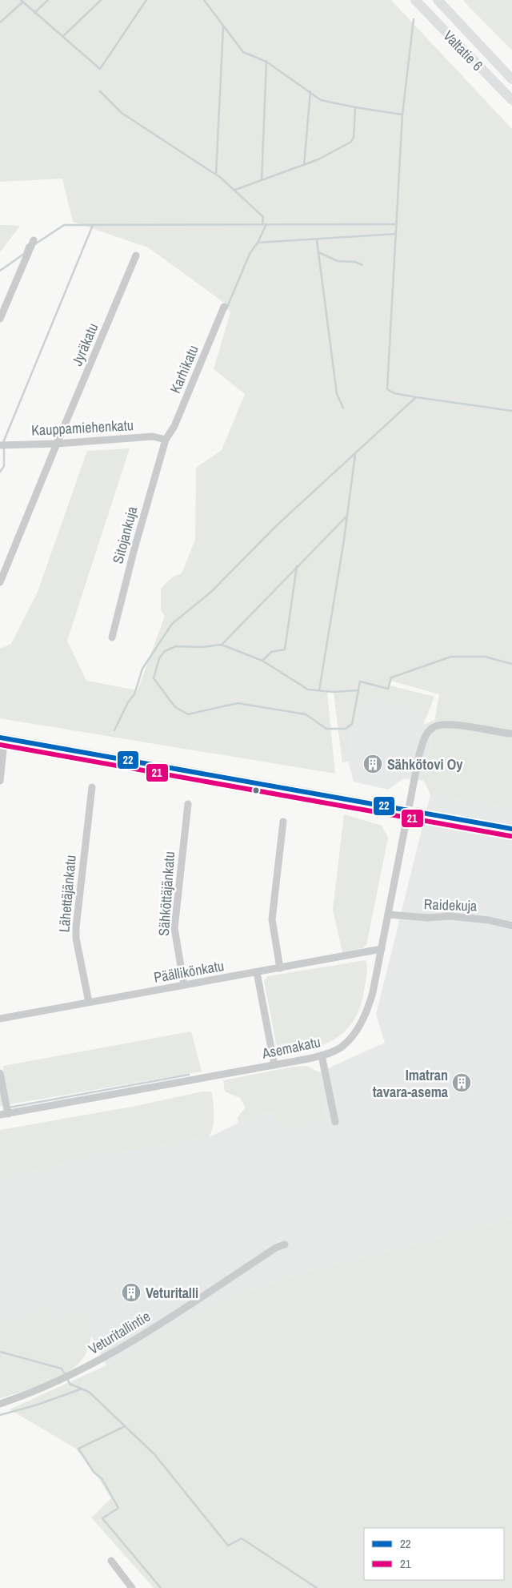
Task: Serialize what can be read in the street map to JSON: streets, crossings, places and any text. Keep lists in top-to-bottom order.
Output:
{
  "streets": {
    "highway": ["Valtatie 6"],
    "street": [
      "Jyräkatu",
      "Karhikatu",
      "Kauppamiehenkatu",
      "Sitojankuja",
      "Lähettäjänkatu",
      "Sähköttäjänkatu",
      "Raidekuja",
      "Päällikönkatu",
      "Asemakatu",
      "Veturitallintie"
    ]
  },
  "crossings": [
    ["Jyräkatu", "Kauppamiehenkatu"],
    ["Karhikatu", "Kauppamiehenkatu"],
    ["Karhikatu", "Sitojankuja"],
    ["Kauppamiehenkatu", "Sitojankuja"],
    ["Lähettäjänkatu", "Päällikönkatu"],
    ["Sähköttäjänkatu", "Päällikönkatu"],
    ["Raidekuja", "Asemakatu"],
    ["Päällikönkatu", "Asemakatu"]
  ],
  "places": {
    "building": ["Sähkötovi Oy", "Imatran tavara-asema", "Veturitalli"]
  },
  "lines": ["transit line 22", "transit line 21"],
  "legend": ["22", "21"]
}
